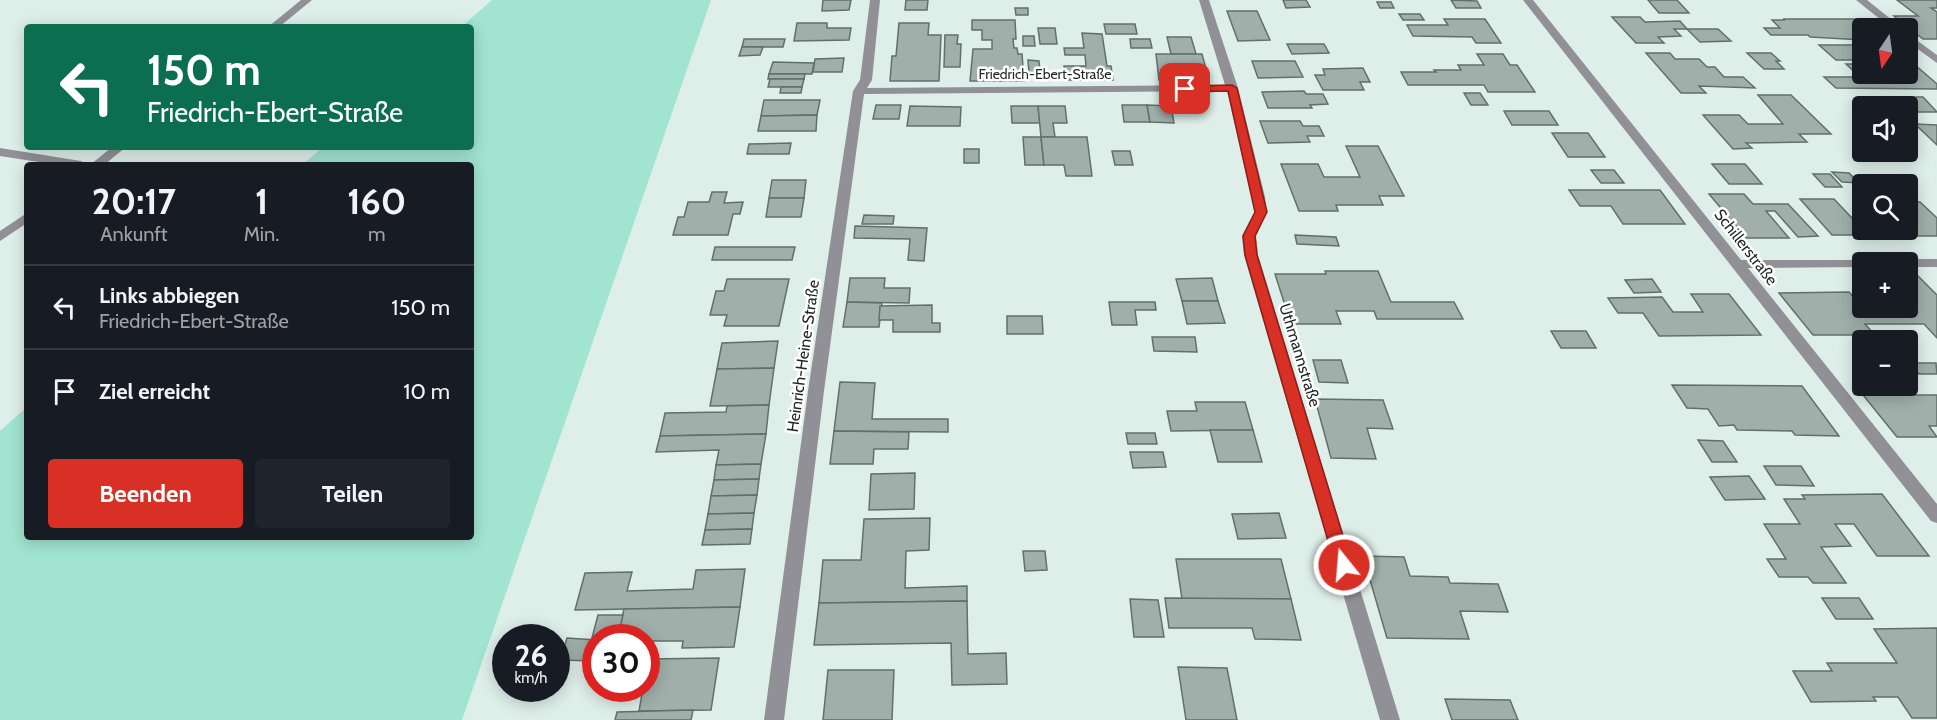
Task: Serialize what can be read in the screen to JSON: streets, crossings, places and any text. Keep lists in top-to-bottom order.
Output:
{
  "streets": {
    "street": [
      "Friedrich-Ebert-Straße",
      "Schillerstraße",
      "Uthmannstraße",
      "Heinrich-Heine-Straße"
    ]
  },
  "crossings": [
    ["Friedrich-Ebert-Straße", "Uthmannstraße"],
    ["Friedrich-Ebert-Straße", "Heinrich-Heine-Straße"]
  ],
  "north": "bottom",
  "page": {
    "map_buttons": ["+", "−"],
    "turn": ["150 m", "Friedrich-Ebert-Straße"],
    "eta": [
      "20:17",
      "Ankunft",
      "1",
      "Min.",
      "160",
      "m"
    ],
    "list": [
      {
        "name": "Links abbiegen",
        "note": "Friedrich-Ebert-Straße",
        "value": "150 m"
      },
      {
        "name": "Ziel erreicht",
        "value": "10 m"
      }
    ],
    "buttons": ["Beenden", "Teilen"],
    "speed": "26 km/h",
    "limit": "30"
  }
}
